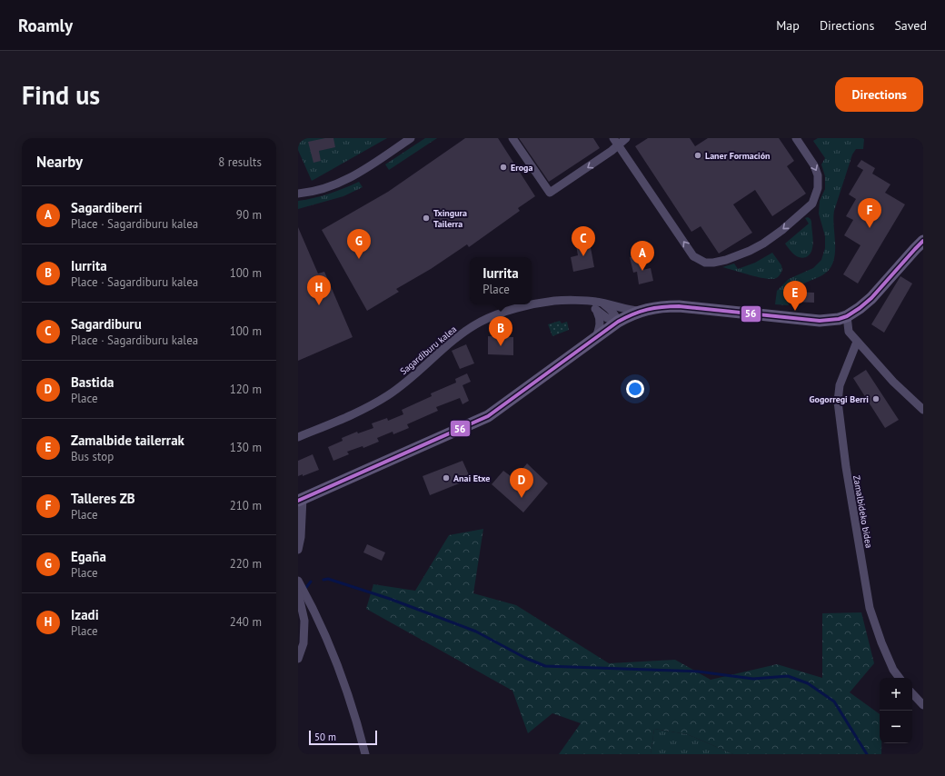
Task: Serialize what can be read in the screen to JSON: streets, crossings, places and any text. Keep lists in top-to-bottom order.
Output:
{
  "streets": {
    "street": ["Sagardiburu kalea", "Zamalbideko bidea"]
  },
  "places": [
    "Laner Formación",
    "Eroga",
    "Txingura Tailerra",
    "Gogorregi Berri",
    "Anai Etxe"
  ],
  "lines": ["transit line 56"],
  "scale_bar": "50 m",
  "page": {
    "header": "Roamly",
    "nav": ["Map", "Directions", "Saved"],
    "buttons": "Directions",
    "title": "Find us",
    "heading": ["Nearby", "8 results"],
    "list": [
      {
        "mark": "A",
        "name": "Sagardiberri",
        "note": "Place · Sagardiburu kalea",
        "value": "90 m"
      },
      {
        "mark": "B",
        "name": "Iurrita",
        "note": "Place · Sagardiburu kalea",
        "value": "100 m"
      },
      {
        "mark": "C",
        "name": "Sagardiburu",
        "note": "Place · Sagardiburu kalea",
        "value": "100 m"
      },
      {
        "mark": "D",
        "name": "Bastida",
        "note": "Place",
        "value": "120 m"
      },
      {
        "mark": "E",
        "name": "Zamalbide tailerrak",
        "note": "Bus stop",
        "value": "130 m"
      },
      {
        "mark": "F",
        "name": "Talleres ZB",
        "note": "Place",
        "value": "210 m"
      },
      {
        "mark": "G",
        "name": "Egaña",
        "note": "Place",
        "value": "220 m"
      },
      {
        "mark": "H",
        "name": "Izadi",
        "note": "Place",
        "value": "240 m"
      }
    ],
    "pins": [
      "F",
      "C",
      "G",
      "A",
      "H",
      "E",
      "B",
      "D"
    ],
    "popup": ["Iurrita", "Place"],
    "map_buttons": ["+", "−"],
    "scale": "50 m"
  }
}
